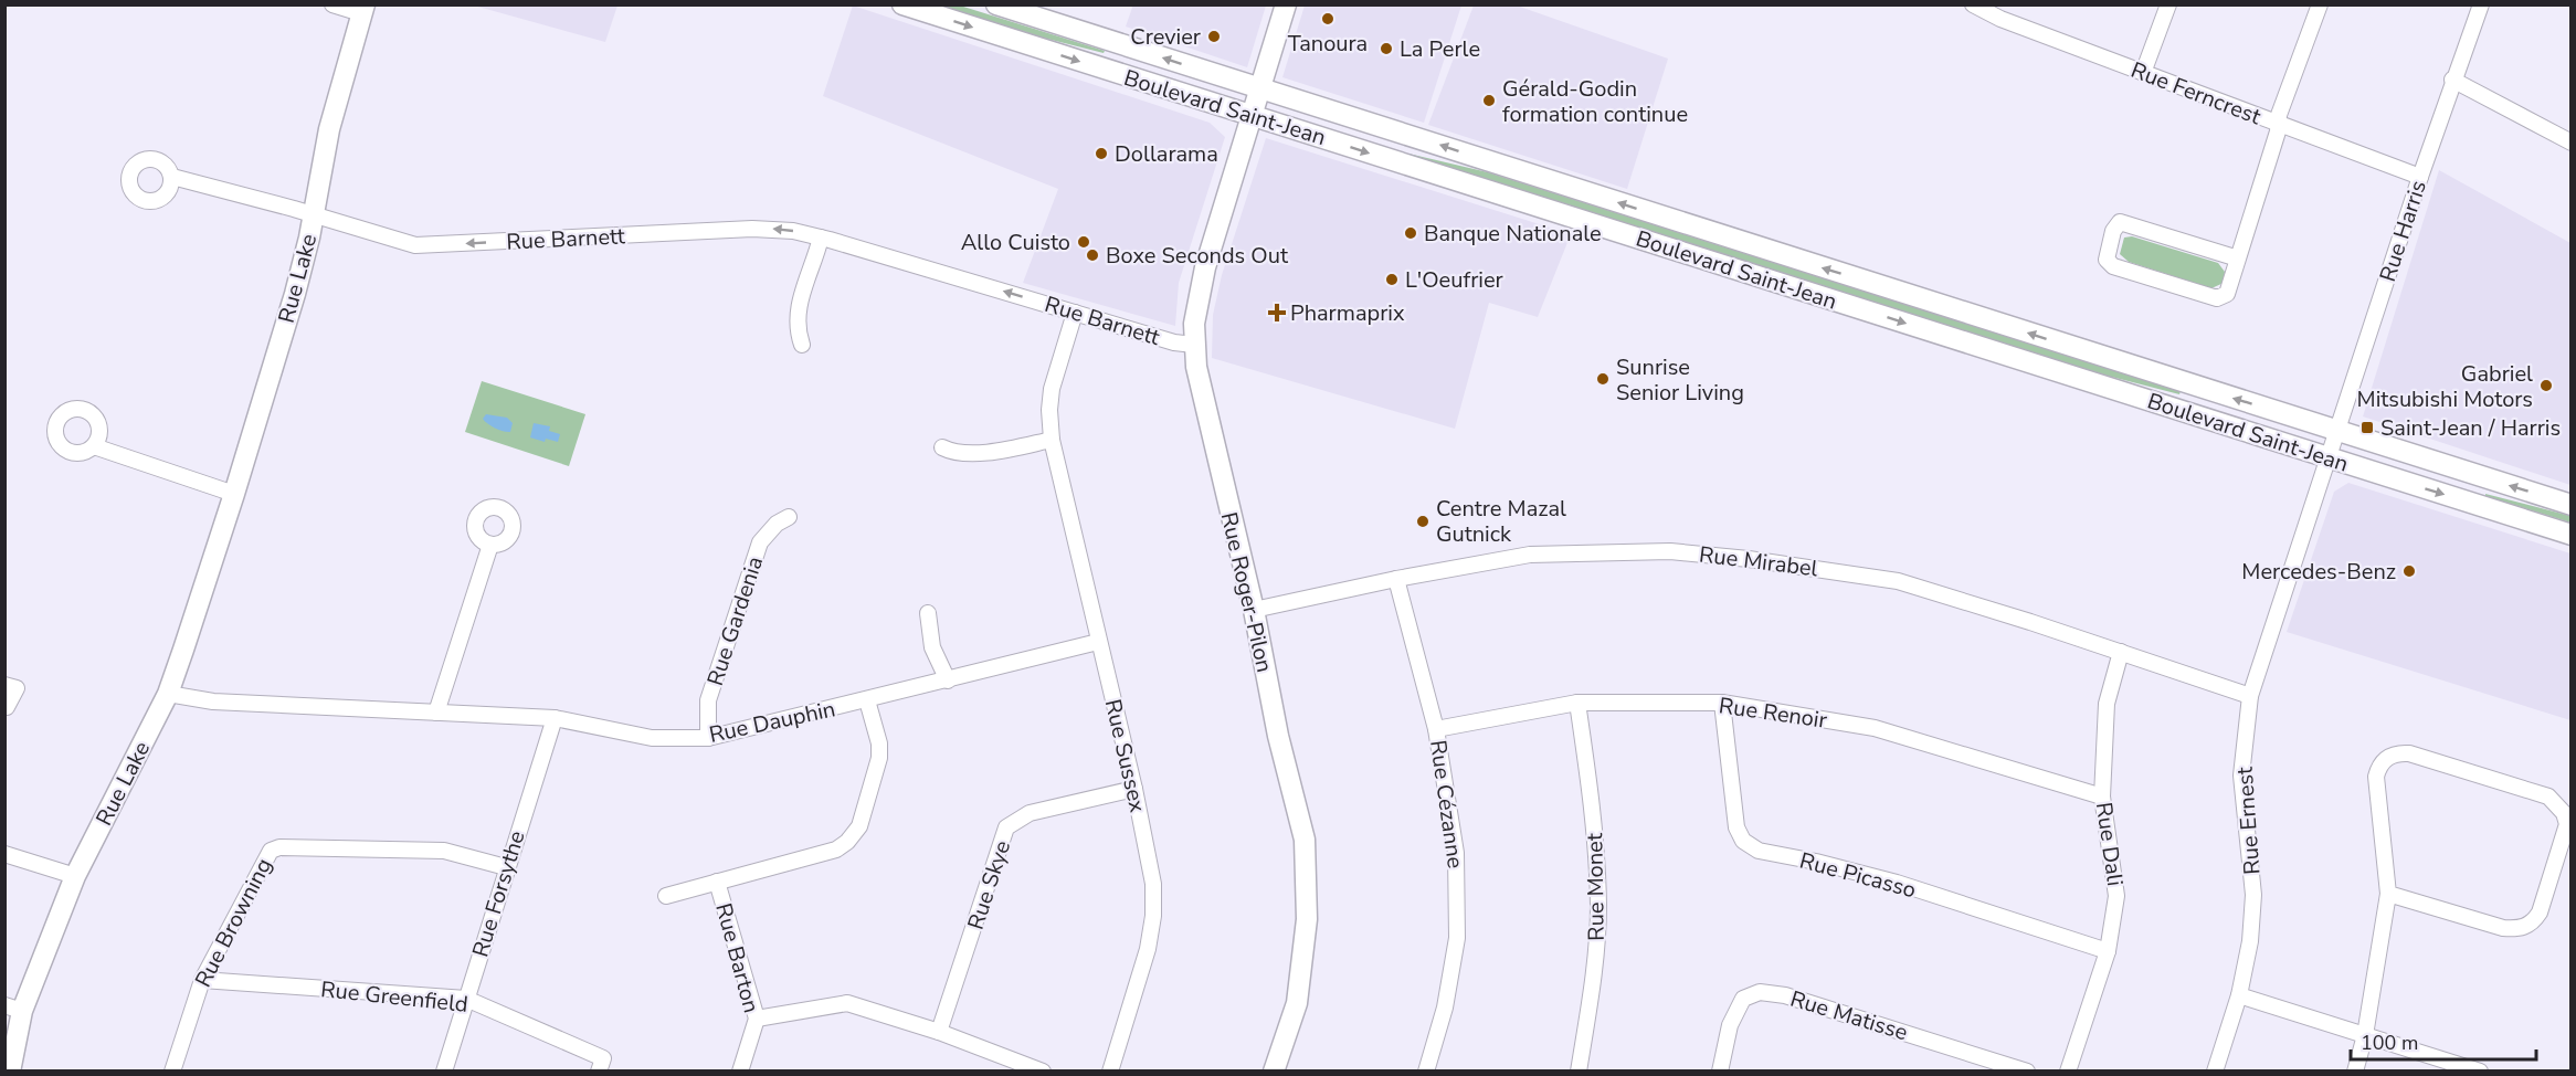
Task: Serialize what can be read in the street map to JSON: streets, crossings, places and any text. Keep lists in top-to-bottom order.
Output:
{
  "streets": {
    "main road": ["Boulevard Saint-Jean", "Rue Lake", "Rue Roger-Pilon"],
    "street": [
      "Rue Ferncrest",
      "Rue Harris",
      "Rue Barnett",
      "Rue Mirabel",
      "Rue Gardenia",
      "Rue Renoir",
      "Rue Dauphin",
      "Rue Sussex",
      "Rue Cézanne",
      "Rue Ernest",
      "Rue Dali",
      "Rue Picasso",
      "Rue Skye",
      "Rue Monet",
      "Rue Forsythe",
      "Rue Browning",
      "Rue Barton",
      "Rue Greenfield",
      "Rue Matisse"
    ]
  },
  "crossings": [
    ["Rue Ferncrest", "Rue Harris"],
    ["Boulevard Saint-Jean", "Rue Harris"],
    ["Boulevard Saint-Jean", "Rue Roger-Pilon"],
    ["Boulevard Saint-Jean", "Rue Ernest"],
    ["Rue Harris", "Rue Ernest"],
    ["Rue Barnett", "Rue Lake"],
    ["Rue Barnett", "Rue Roger-Pilon"],
    ["Rue Barnett", "Rue Sussex"],
    ["Rue Lake", "Rue Dauphin"],
    ["Rue Mirabel", "Rue Roger-Pilon"],
    ["Rue Mirabel", "Rue Cézanne"],
    ["Rue Mirabel", "Rue Ernest"],
    ["Rue Mirabel", "Rue Dali"],
    ["Rue Gardenia", "Rue Dauphin"],
    ["Rue Renoir", "Rue Cézanne"],
    ["Rue Renoir", "Rue Dali"],
    ["Rue Renoir", "Rue Picasso"],
    ["Rue Renoir", "Rue Monet"],
    ["Rue Dauphin", "Rue Sussex"],
    ["Rue Dauphin", "Rue Forsythe"],
    ["Rue Dauphin", "Rue Barton"],
    ["Rue Sussex", "Rue Skye"],
    ["Rue Dali", "Rue Picasso"],
    ["Rue Forsythe", "Rue Browning"],
    ["Rue Forsythe", "Rue Greenfield"],
    ["Rue Browning", "Rue Greenfield"]
  ],
  "one_way": ["Rue Barnett"],
  "places": {
    "other": [
      "Tanoura",
      "Crevier",
      "La Perle",
      "Gérald-Godin formation continue",
      "Dollarama",
      "Banque Nationale",
      "Allo Cuisto",
      "Boxe Seconds Out",
      "L'Oeufrier",
      "Sunrise Senior Living",
      "Gabriel Mitsubishi Motors",
      "Centre Mazal Gutnick",
      "Mercedes-Benz"
    ],
    "health": ["Pharmaprix"],
    "transit": ["Saint-Jean / Harris"]
  },
  "scale_bar": "100 m"
}
